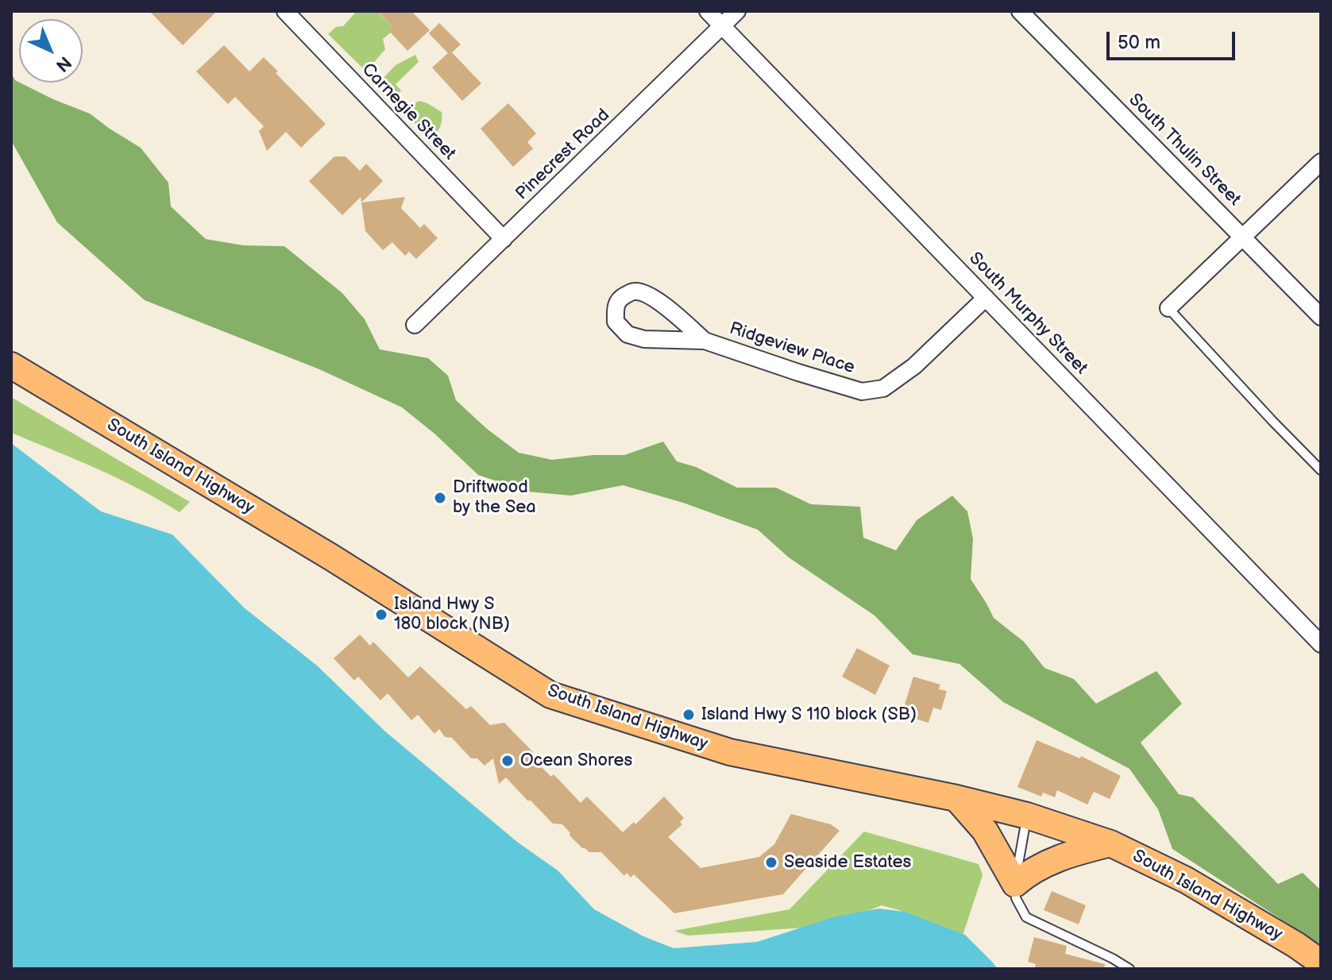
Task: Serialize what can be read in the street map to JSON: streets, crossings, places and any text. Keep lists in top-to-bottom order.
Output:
{
  "streets": {
    "main road": ["South Island Highway"],
    "street": [
      "Carnegie Street",
      "South Thulin Street",
      "Pinecrest Road",
      "South Murphy Street",
      "Ridgeview Place"
    ]
  },
  "crossings": [
    ["Carnegie Street", "Pinecrest Road"],
    ["Pinecrest Road", "South Murphy Street"],
    ["South Murphy Street", "Ridgeview Place"]
  ],
  "places": [
    "Driftwood by the Sea",
    "Island Hwy S 180 block (NB)",
    "Island Hwy S 110 block (SB)",
    "Ocean Shores",
    "Seaside Estates"
  ],
  "scale_bar": "50 m",
  "north": "bottom right"
}
